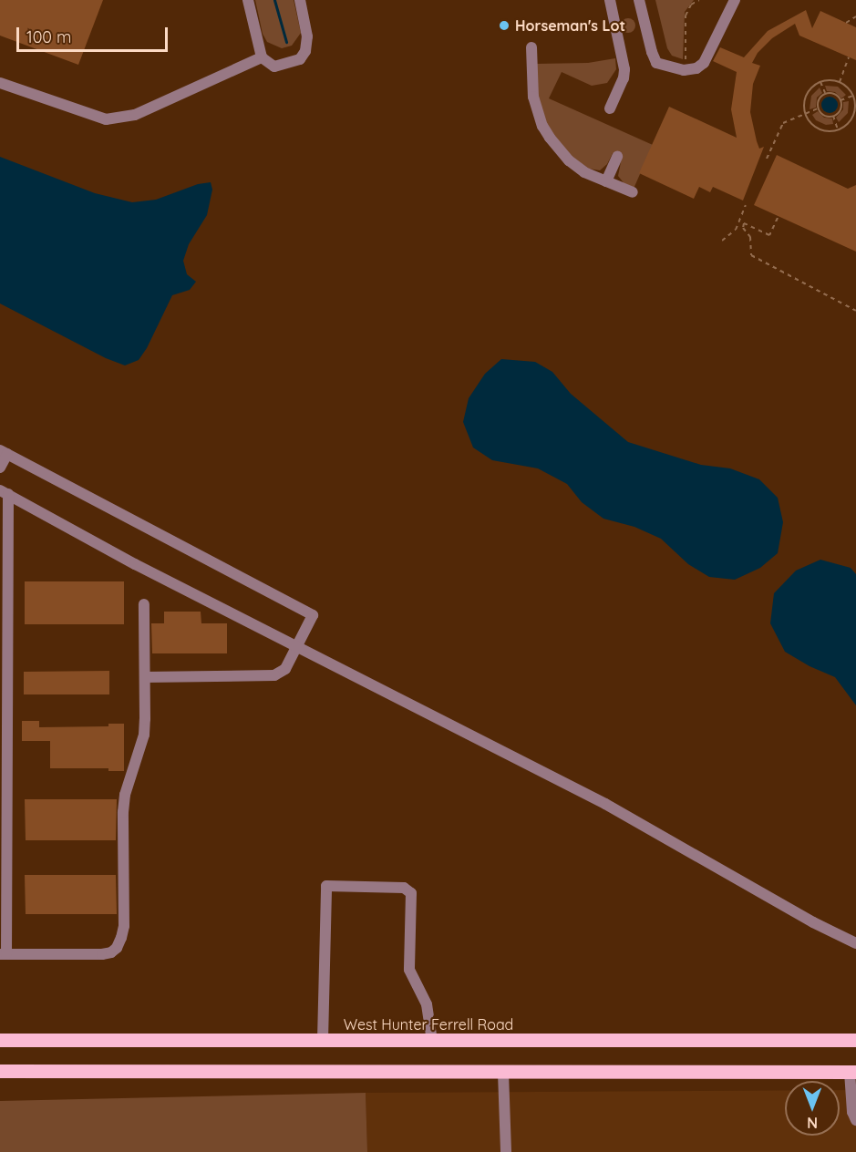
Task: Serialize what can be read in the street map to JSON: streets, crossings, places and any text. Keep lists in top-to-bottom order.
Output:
{
  "streets": {
    "main road": ["West Hunter Ferrell Road"]
  },
  "places": ["Horseman's Lot"],
  "scale_bar": "100 m",
  "north": "bottom"
}
